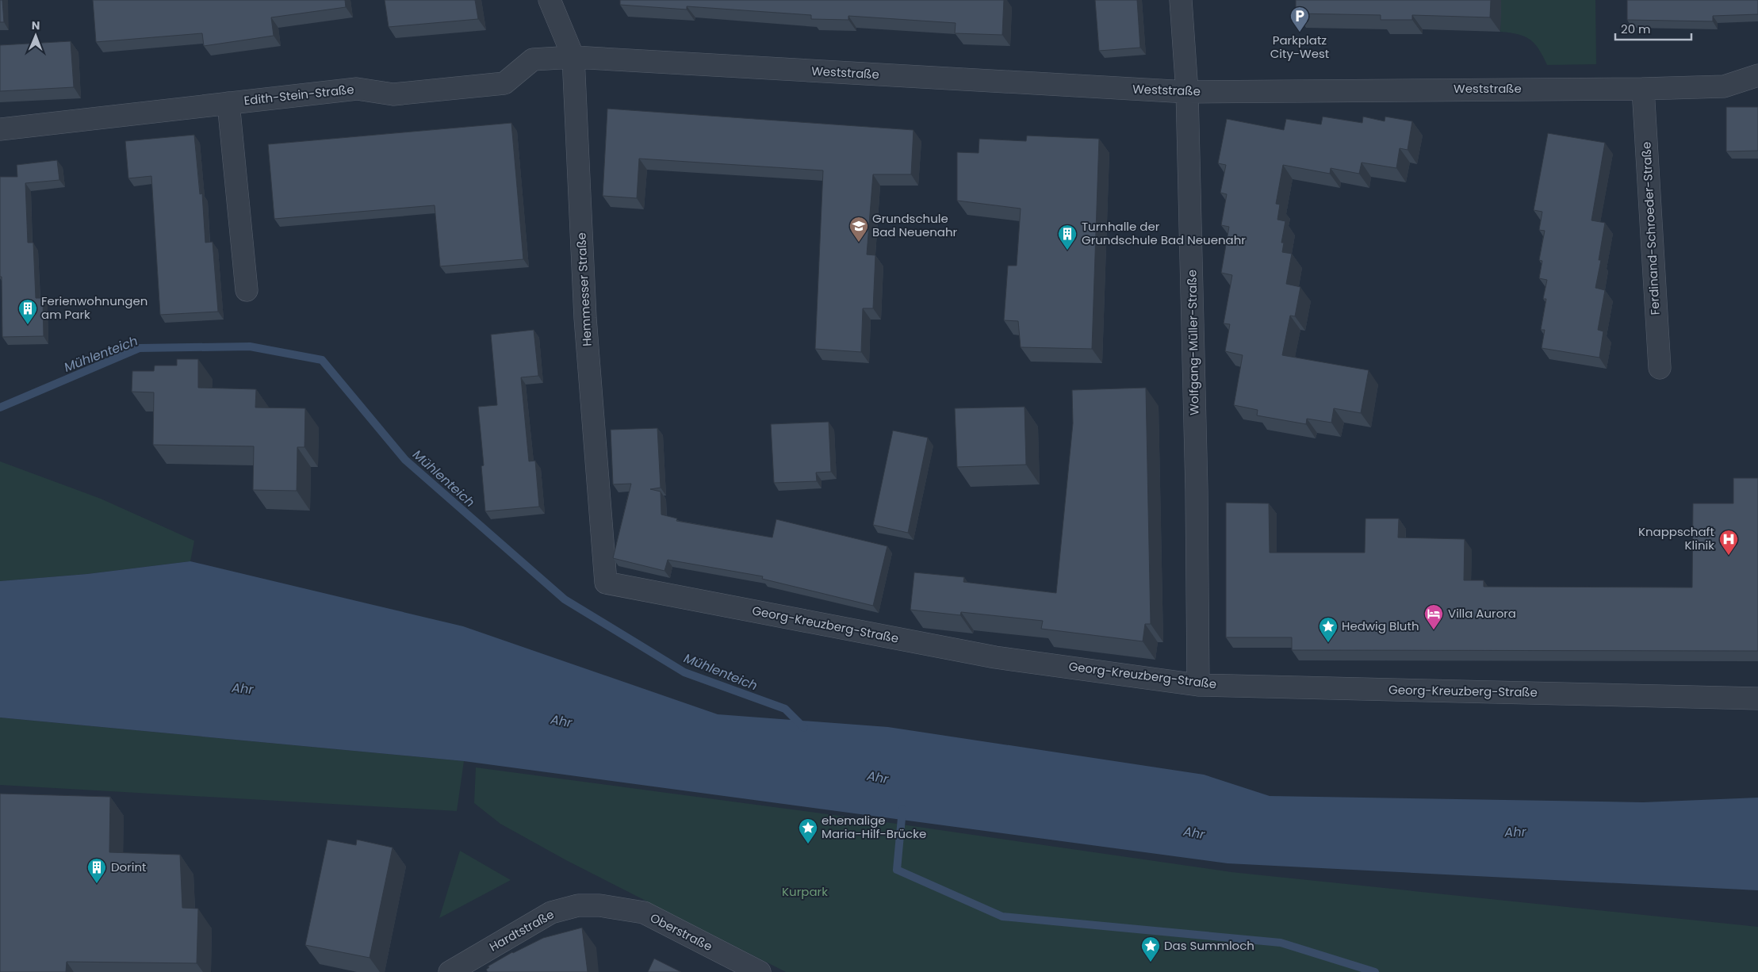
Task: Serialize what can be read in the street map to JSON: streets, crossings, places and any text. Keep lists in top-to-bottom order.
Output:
{
  "streets": {
    "street": [
      "Weststraße",
      "Edith-Stein-Straße",
      "Ferdinand-Schroeder-Straße",
      "Hemmesser Straße",
      "Wolfgang-Müller-Straße",
      "Georg-Kreuzberg-Straße",
      "Hardtstraße",
      "Oberstraße"
    ]
  },
  "crossings": [
    ["Weststraße", "Edith-Stein-Straße"],
    ["Weststraße", "Ferdinand-Schroeder-Straße"],
    ["Weststraße", "Hemmesser Straße"],
    ["Weststraße", "Wolfgang-Müller-Straße"],
    ["Edith-Stein-Straße", "Hemmesser Straße"],
    ["Hemmesser Straße", "Georg-Kreuzberg-Straße"],
    ["Wolfgang-Müller-Straße", "Georg-Kreuzberg-Straße"],
    ["Hardtstraße", "Oberstraße"]
  ],
  "water": ["Mühlenteich", "Ahr"],
  "parks": ["Kurpark"],
  "places": {
    "parking": ["Parkplatz City-West"],
    "school or university": ["Grundschule Bad Neuenahr"],
    "building": ["Turnhalle der Grundschule Bad Neuenahr", "Ferienwohnungen am Park", "Dorint"],
    "hospital": ["Knappschaft Klinik"],
    "hotel": ["Villa Aurora"],
    "place": ["Hedwig Bluth", "ehemalige Maria-Hilf-Brücke", "Das Summloch"]
  },
  "scale_bar": "20 m",
  "north": "top"
}
